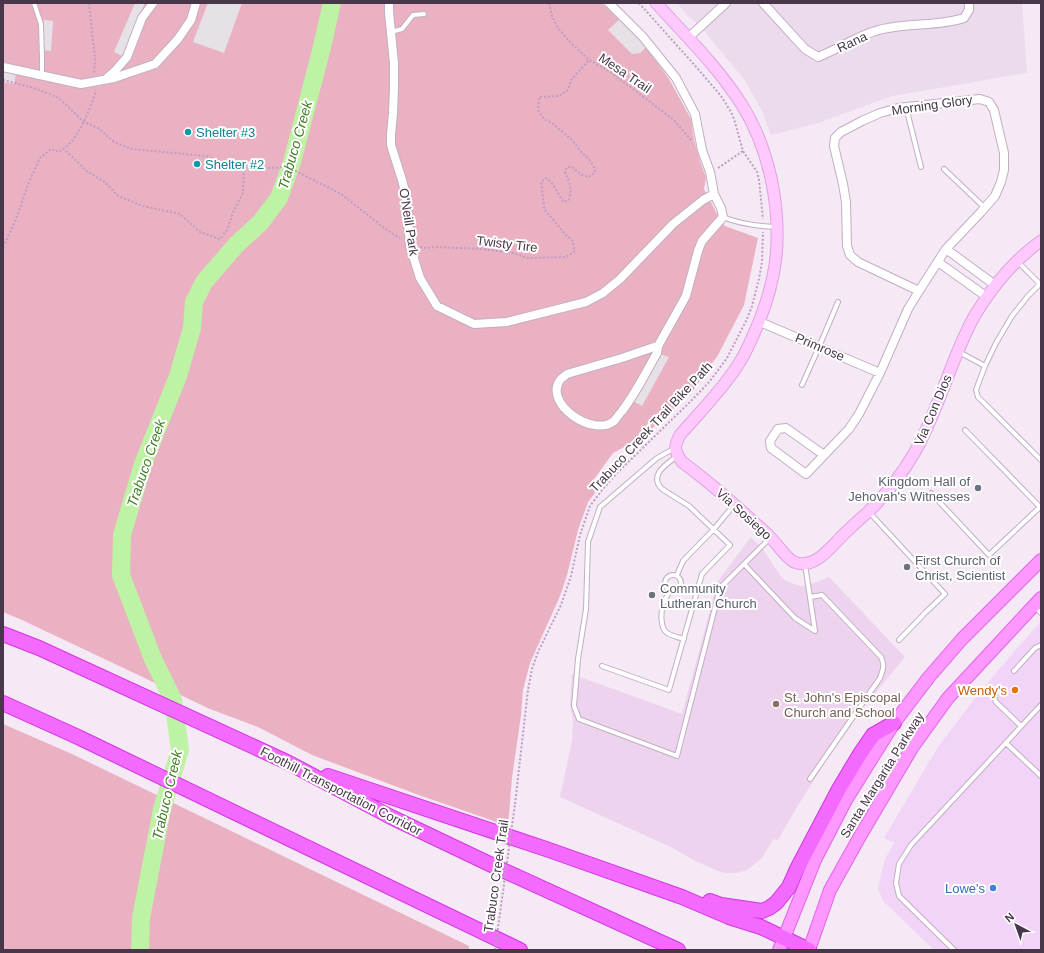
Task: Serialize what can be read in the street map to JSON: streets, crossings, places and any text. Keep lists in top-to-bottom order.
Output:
{
  "streets": {
    "highway": ["Foothill Transportation Corridor"],
    "main road": ["Santa Margarita Parkway"],
    "street": [
      "Rana",
      "Morning Glory",
      "O'Neill Park",
      "Primrose",
      "Via Con Dios",
      "Via Sosiego"
    ],
    "path": [
      "Mesa Trail",
      "Twisty Tire",
      "Trabuco Creek Trail Bike Path",
      "Trabuco Creek Trail"
    ]
  },
  "crossings": [
    ["Mesa Trail", "Twisty Tire"],
    ["Morning Glory", "Primrose"],
    ["O'Neill Park", "Twisty Tire"],
    ["Via Con Dios", "Via Sosiego"],
    ["Trabuco Creek Trail Bike Path", "Trabuco Creek Trail"]
  ],
  "water": ["Trabuco Creek"],
  "places": [
    "Shelter #3",
    "Shelter #2",
    "Kingdom Hall of Jehovah's Witnesses",
    "First Church of Christ, Scientist",
    "Community Lutheran Church",
    "Wendy's",
    "St. John's Episcopal Church and School",
    "Lowe's"
  ],
  "north": "top left"
}
